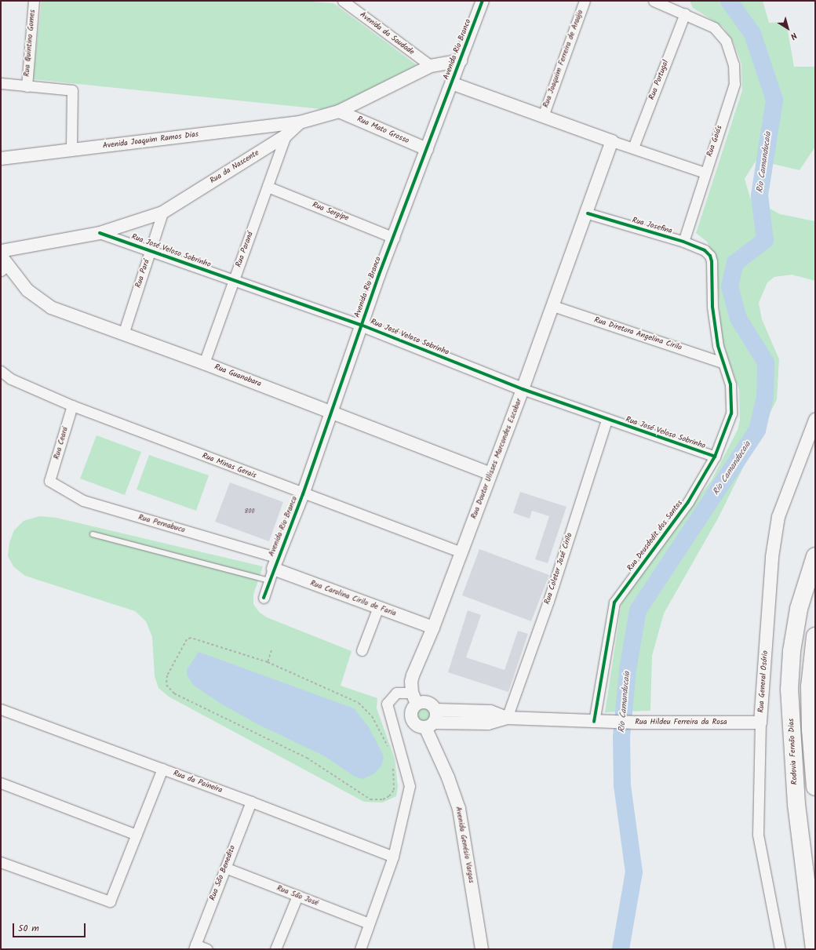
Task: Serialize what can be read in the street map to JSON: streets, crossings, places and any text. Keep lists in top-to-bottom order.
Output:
{
  "streets": {
    "highway": ["Rodovia Fernão Dias"],
    "street": [
      "Avenida da Saudade",
      "Rua Quintino Gomes",
      "Avenida Rio Branco",
      "Rua Joaquim Ferreira de Araújo",
      "Rua Portugal",
      "Rua Mato Grosso",
      "Avenida Joaquim Ramos Dias",
      "Rua Goiás",
      "Rua da Nascente",
      "Rua Sergipe",
      "Rua Josefina",
      "Rua Paraná",
      "Rua José Veloso Sobrinho",
      "Rua Pará",
      "Rua Diretora Angelina Cirilo",
      "Rua Guanabara",
      "Rua Ceará",
      "Rua Doutor Ulisses Marcondes Escobar",
      "Rua Minas Gerais",
      "Rua Pernabuco",
      "Rua Deusdedit dos Santos",
      "Rua Coletor José Cirilo",
      "Rua Carolina Cirilo de Faria",
      "Rua General Osório",
      "Rua Hildeu Ferreira da Rosa",
      "Rua da Paineira",
      "Avenida Genésio Vargas",
      "Rua São Benedito",
      "Rua São José"
    ]
  },
  "crossings": [
    ["Avenida da Saudade", "Rua da Nascente"],
    ["Avenida Rio Branco", "Rua Mato Grosso"],
    ["Avenida Rio Branco", "Rua da Nascente"],
    ["Avenida Rio Branco", "Rua Sergipe"],
    ["Avenida Rio Branco", "Rua José Veloso Sobrinho"],
    ["Avenida Rio Branco", "Rua Guanabara"],
    ["Avenida Rio Branco", "Rua Minas Gerais"],
    ["Avenida Rio Branco", "Rua Pernabuco"],
    ["Avenida Rio Branco", "Rua Carolina Cirilo de Faria"],
    ["Rua Portugal", "Rua Goiás"],
    ["Rua Mato Grosso", "Rua da Nascente"],
    ["Avenida Joaquim Ramos Dias", "Rua da Nascente"],
    ["Rua Goiás", "Rua Josefina"],
    ["Rua da Nascente", "Rua Paraná"],
    ["Rua da Nascente", "Rua José Veloso Sobrinho"],
    ["Rua da Nascente", "Rua Pará"],
    ["Rua Sergipe", "Rua Paraná"],
    ["Rua Josefina", "Rua Doutor Ulisses Marcondes Escobar"],
    ["Rua Josefina", "Rua Deusdedit dos Santos"],
    ["Rua Paraná", "Rua José Veloso Sobrinho"],
    ["Rua Paraná", "Rua Guanabara"],
    ["Rua José Veloso Sobrinho", "Rua Pará"],
    ["Rua José Veloso Sobrinho", "Rua Doutor Ulisses Marcondes Escobar"],
    ["Rua José Veloso Sobrinho", "Rua Deusdedit dos Santos"],
    ["Rua José Veloso Sobrinho", "Rua Coletor José Cirilo"],
    ["Rua Pará", "Rua Guanabara"],
    ["Rua Diretora Angelina Cirilo", "Rua Doutor Ulisses Marcondes Escobar"],
    ["Rua Diretora Angelina Cirilo", "Rua Deusdedit dos Santos"],
    ["Rua Guanabara", "Rua Doutor Ulisses Marcondes Escobar"],
    ["Rua Ceará", "Rua Minas Gerais"],
    ["Rua Ceará", "Rua Pernabuco"],
    ["Rua Doutor Ulisses Marcondes Escobar", "Rua Minas Gerais"],
    ["Rua Doutor Ulisses Marcondes Escobar", "Rua Carolina Cirilo de Faria"],
    ["Rua Doutor Ulisses Marcondes Escobar", "Rua Hildeu Ferreira da Rosa"],
    ["Rua Doutor Ulisses Marcondes Escobar", "Avenida Genésio Vargas"],
    ["Rua Pernabuco", "Rua Carolina Cirilo de Faria"],
    ["Rua Deusdedit dos Santos", "Rua Hildeu Ferreira da Rosa"],
    ["Rua Coletor José Cirilo", "Rua Hildeu Ferreira da Rosa"],
    ["Rua General Osório", "Rua Hildeu Ferreira da Rosa"],
    ["Rua Hildeu Ferreira da Rosa", "Avenida Genésio Vargas"],
    ["Rua da Paineira", "Rua São Benedito"],
    ["Rua São Benedito", "Rua São José"]
  ],
  "water": ["Rio Camanducaia"],
  "house_numbers": ["800"],
  "scale_bar": "50 m",
  "north": "bottom right"
}
